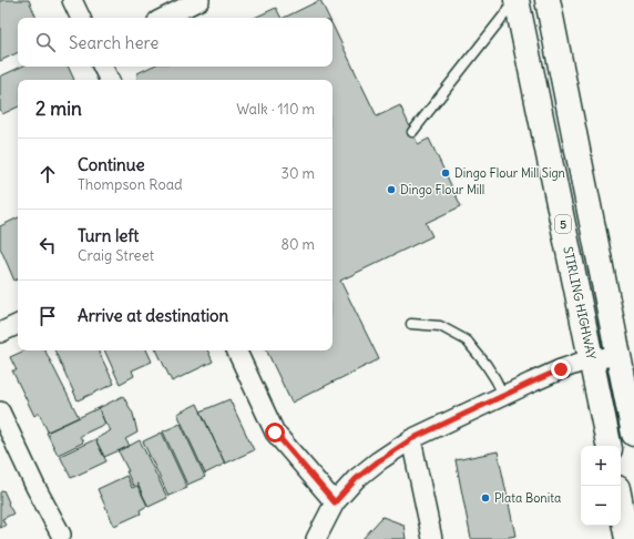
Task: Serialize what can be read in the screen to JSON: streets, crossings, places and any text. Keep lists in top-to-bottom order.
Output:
{
  "streets": {
    "highway": ["5", "STIRLING HIGHWAY"]
  },
  "places": ["Dingo Flour Mill Sign", "Dingo Flour Mill", "Plata Bonita"],
  "page": {
    "search": "Search here",
    "heading": ["2 min", "Walk · 110 m"],
    "list": [
      ["Continue", "Thompson Road", "30 m"],
      ["Turn left", "Craig Street", "80 m"],
      "Arrive at destination"
    ],
    "map_buttons": ["+", "−"]
  }
}
